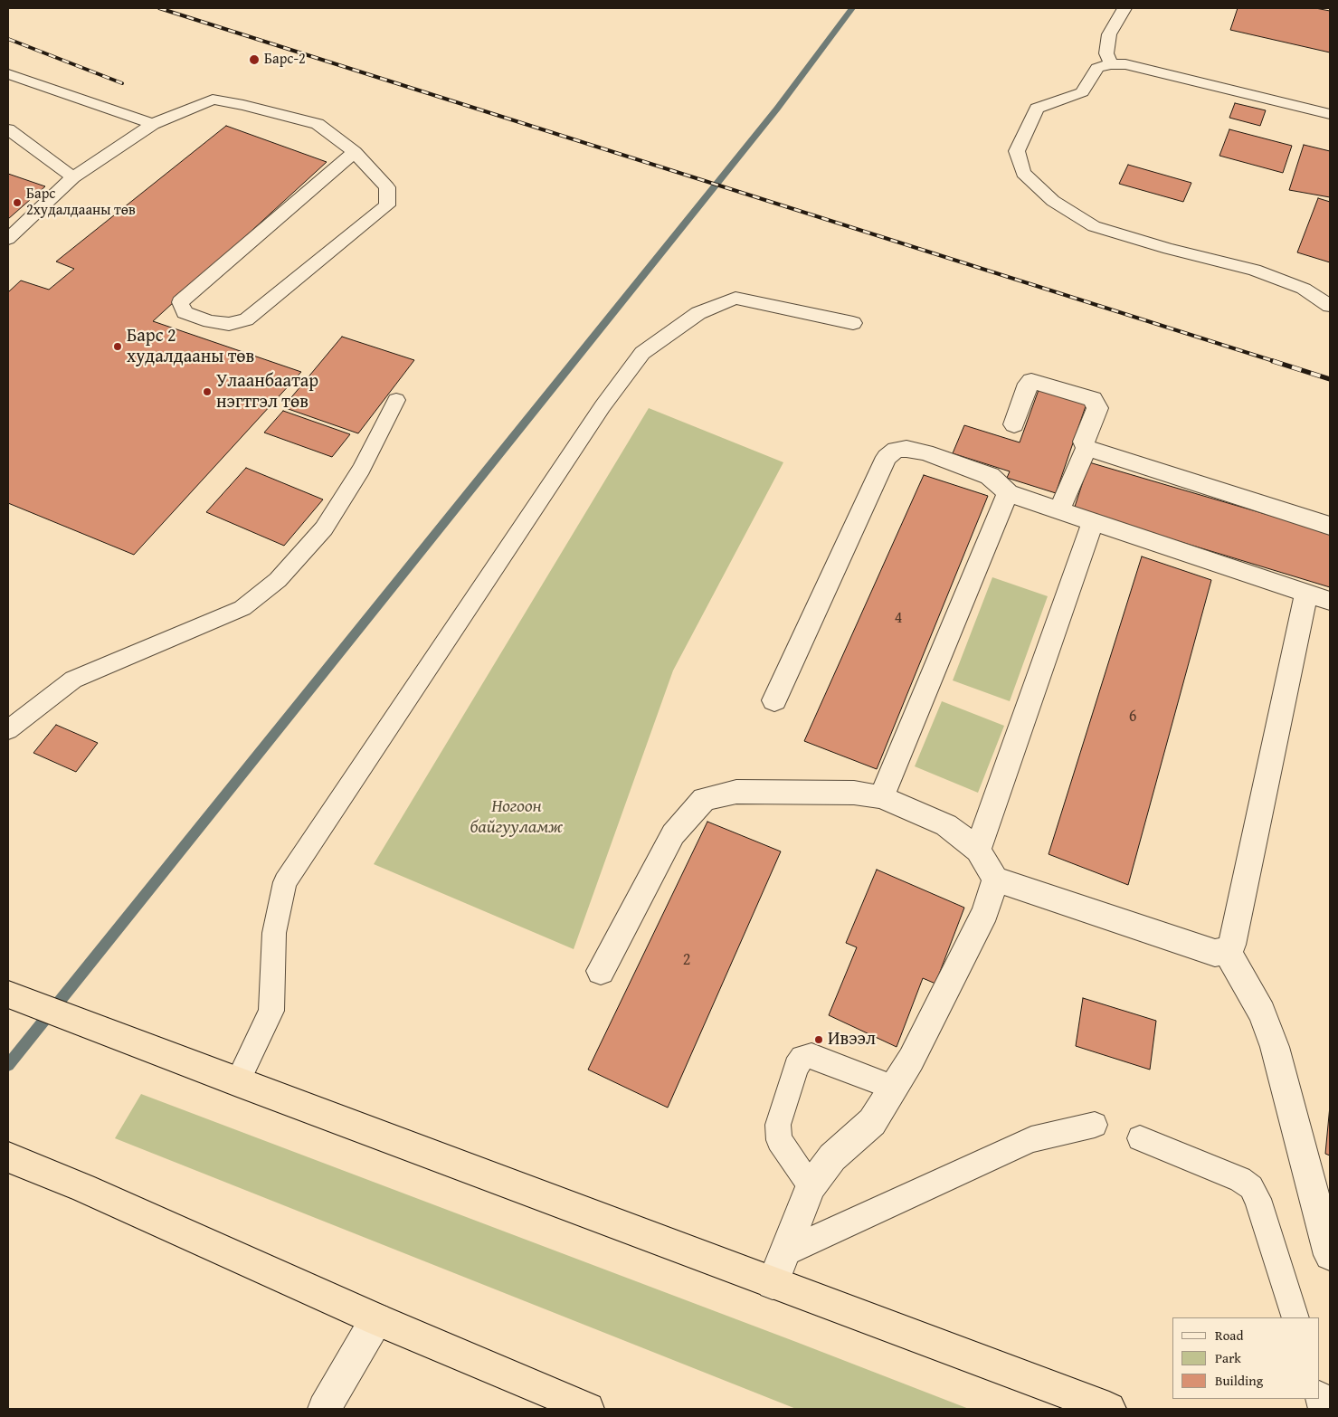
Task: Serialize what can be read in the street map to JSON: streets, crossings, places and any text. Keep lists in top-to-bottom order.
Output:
{
  "parks": ["Ногоон байгууламж"],
  "places": [
    "Барс-2",
    "Барс 2худалдааны төв",
    "Барс 2 худалдааны төв",
    "Улаанбаатар нэгтгэл төв",
    "Ивээл"
  ],
  "house_numbers": ["4", "6", "2"],
  "legend": ["Road", "Park", "Building"]
}
